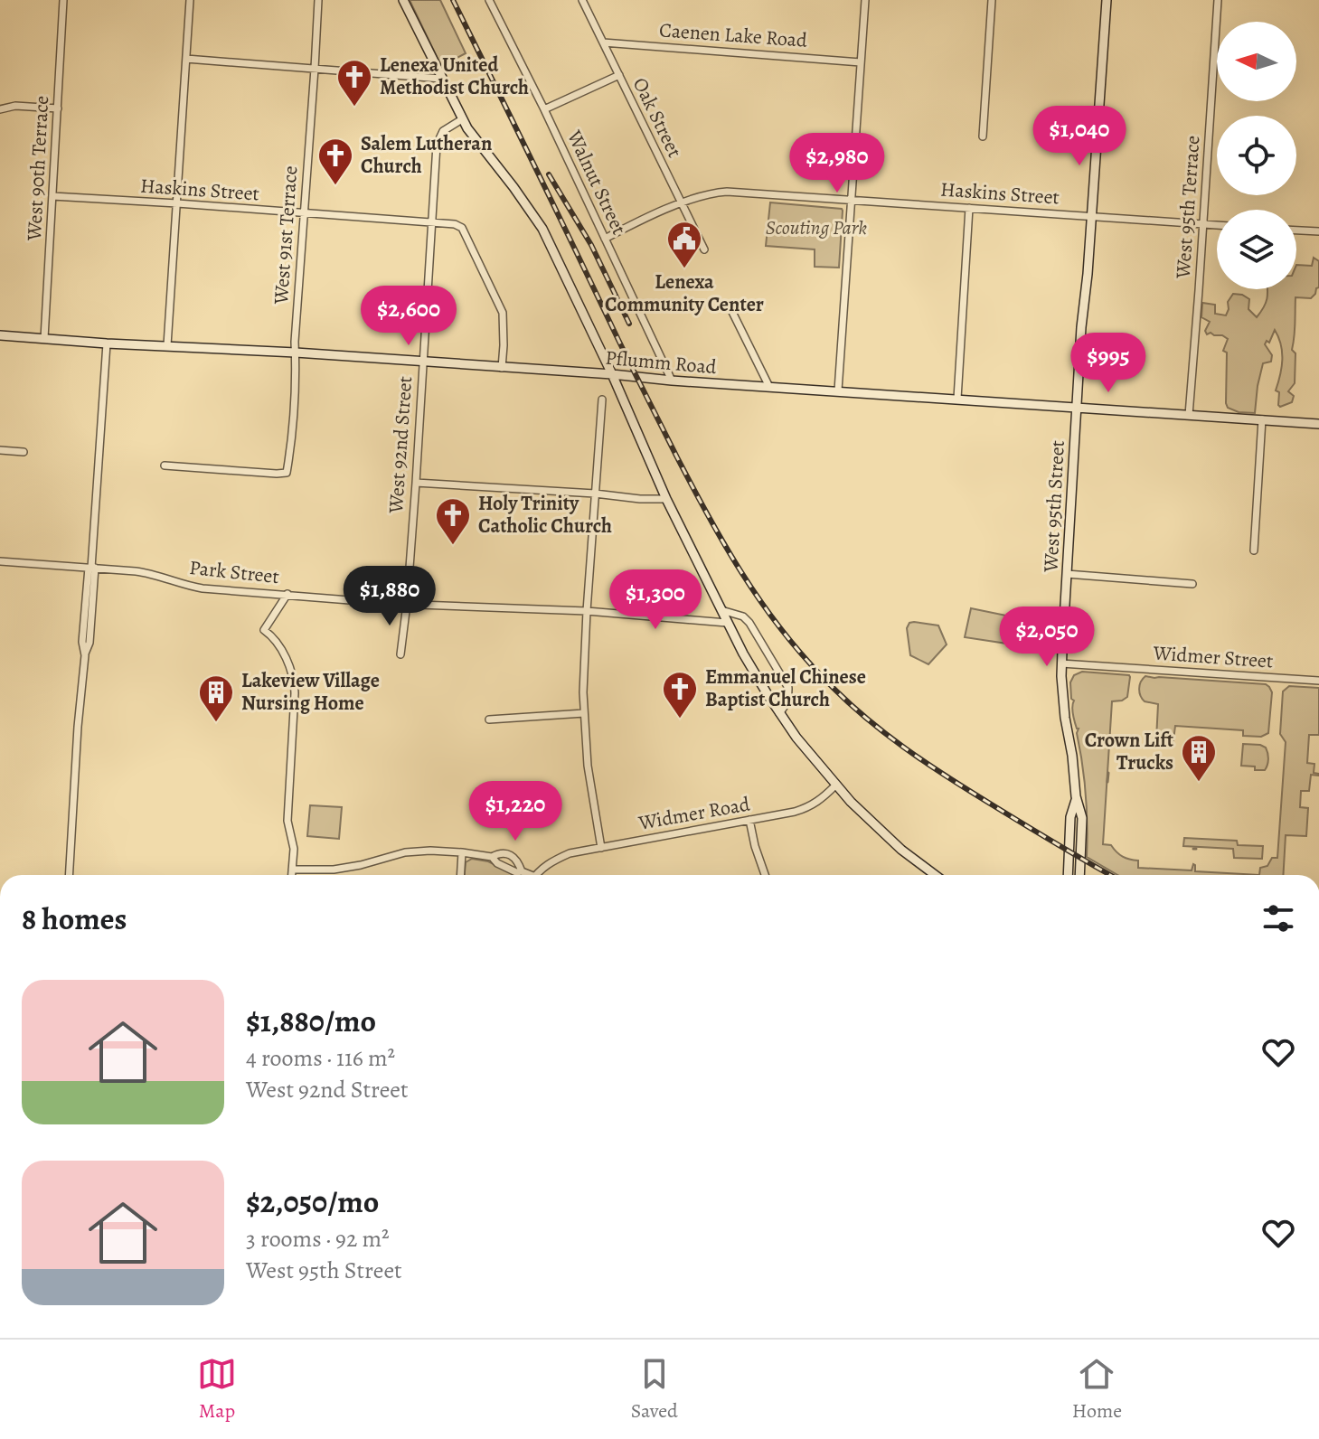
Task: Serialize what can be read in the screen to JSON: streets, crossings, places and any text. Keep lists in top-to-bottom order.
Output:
{
  "streets": {
    "main road": ["Pflumm Road", "West 95th Street"],
    "street": [
      "Caenen Lake Road",
      "Oak Street",
      "West 90th Terrace",
      "Walnut Street",
      "Haskins Street",
      "West 95th Terrace",
      "West 91st Terrace",
      "West 92nd Street",
      "Park Street",
      "Widmer Street",
      "Widmer Road"
    ]
  },
  "crossings": [
    ["Caenen Lake Road", "Oak Street"],
    ["Oak Street", "Haskins Street"],
    ["West 90th Terrace", "Haskins Street"],
    ["West 90th Terrace", "Pflumm Road"],
    ["Walnut Street", "Haskins Street"],
    ["Walnut Street", "Pflumm Road"],
    ["Haskins Street", "West 95th Terrace"],
    ["Haskins Street", "West 91st Terrace"],
    ["Haskins Street", "Pflumm Road"],
    ["Haskins Street", "West 92nd Street"],
    ["Haskins Street", "West 95th Street"],
    ["West 95th Terrace", "Pflumm Road"],
    ["West 91st Terrace", "Pflumm Road"],
    ["Pflumm Road", "West 92nd Street"],
    ["Pflumm Road", "West 95th Street"],
    ["West 92nd Street", "Park Street"],
    ["West 95th Street", "Widmer Street"]
  ],
  "parks": ["Scouting Park"],
  "places": {
    "church": [
      "Lenexa United Methodist Church",
      "Salem Lutheran Church",
      "Holy Trinity Catholic Church",
      "Emmanuel Chinese Baptist Church"
    ],
    "public building": ["Lenexa Community Center"],
    "building": ["Lakeview Village Nursing Home", "Crown Lift Trucks"]
  },
  "north": "left",
  "page": {
    "price": [
      "$1,040",
      "$2,980",
      "$2,600",
      "$995",
      "$1,880",
      "$1,300",
      "$2,050",
      "$1,220"
    ],
    "heading": "8 homes",
    "list": [
      {
        "name": "$1,880/mo",
        "note": "4 rooms · 116 m² · West 92nd Street"
      },
      {
        "name": "$2,050/mo",
        "note": "3 rooms · 92 m² · West 95th Street"
      }
    ],
    "tabs": ["Map", "Saved", "Home"]
  }
}
